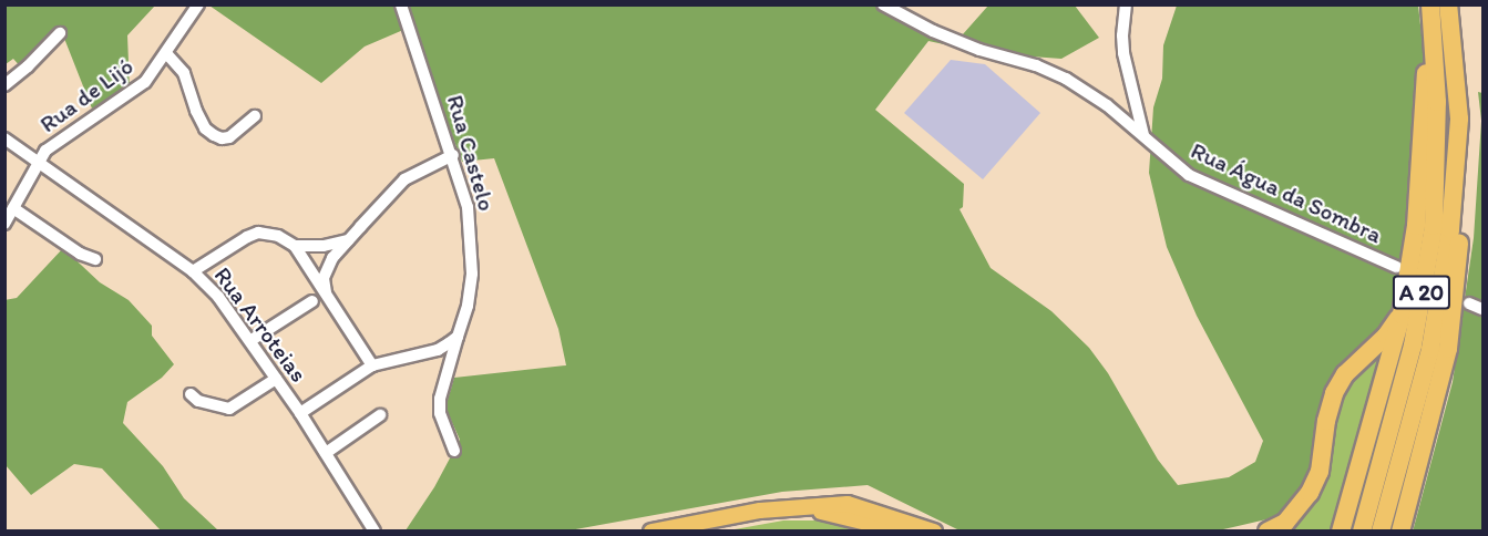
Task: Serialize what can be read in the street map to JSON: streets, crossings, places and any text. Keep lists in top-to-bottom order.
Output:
{
  "streets": {
    "highway": ["A 20"],
    "street": [
      "Rua de Lijó",
      "Rua Castelo",
      "Rua Água da Sombra",
      "Rua Arroteias"
    ]
  },
  "crossings": [
    ["Rua de Lijó", "Rua Arroteias"]
  ]
}
